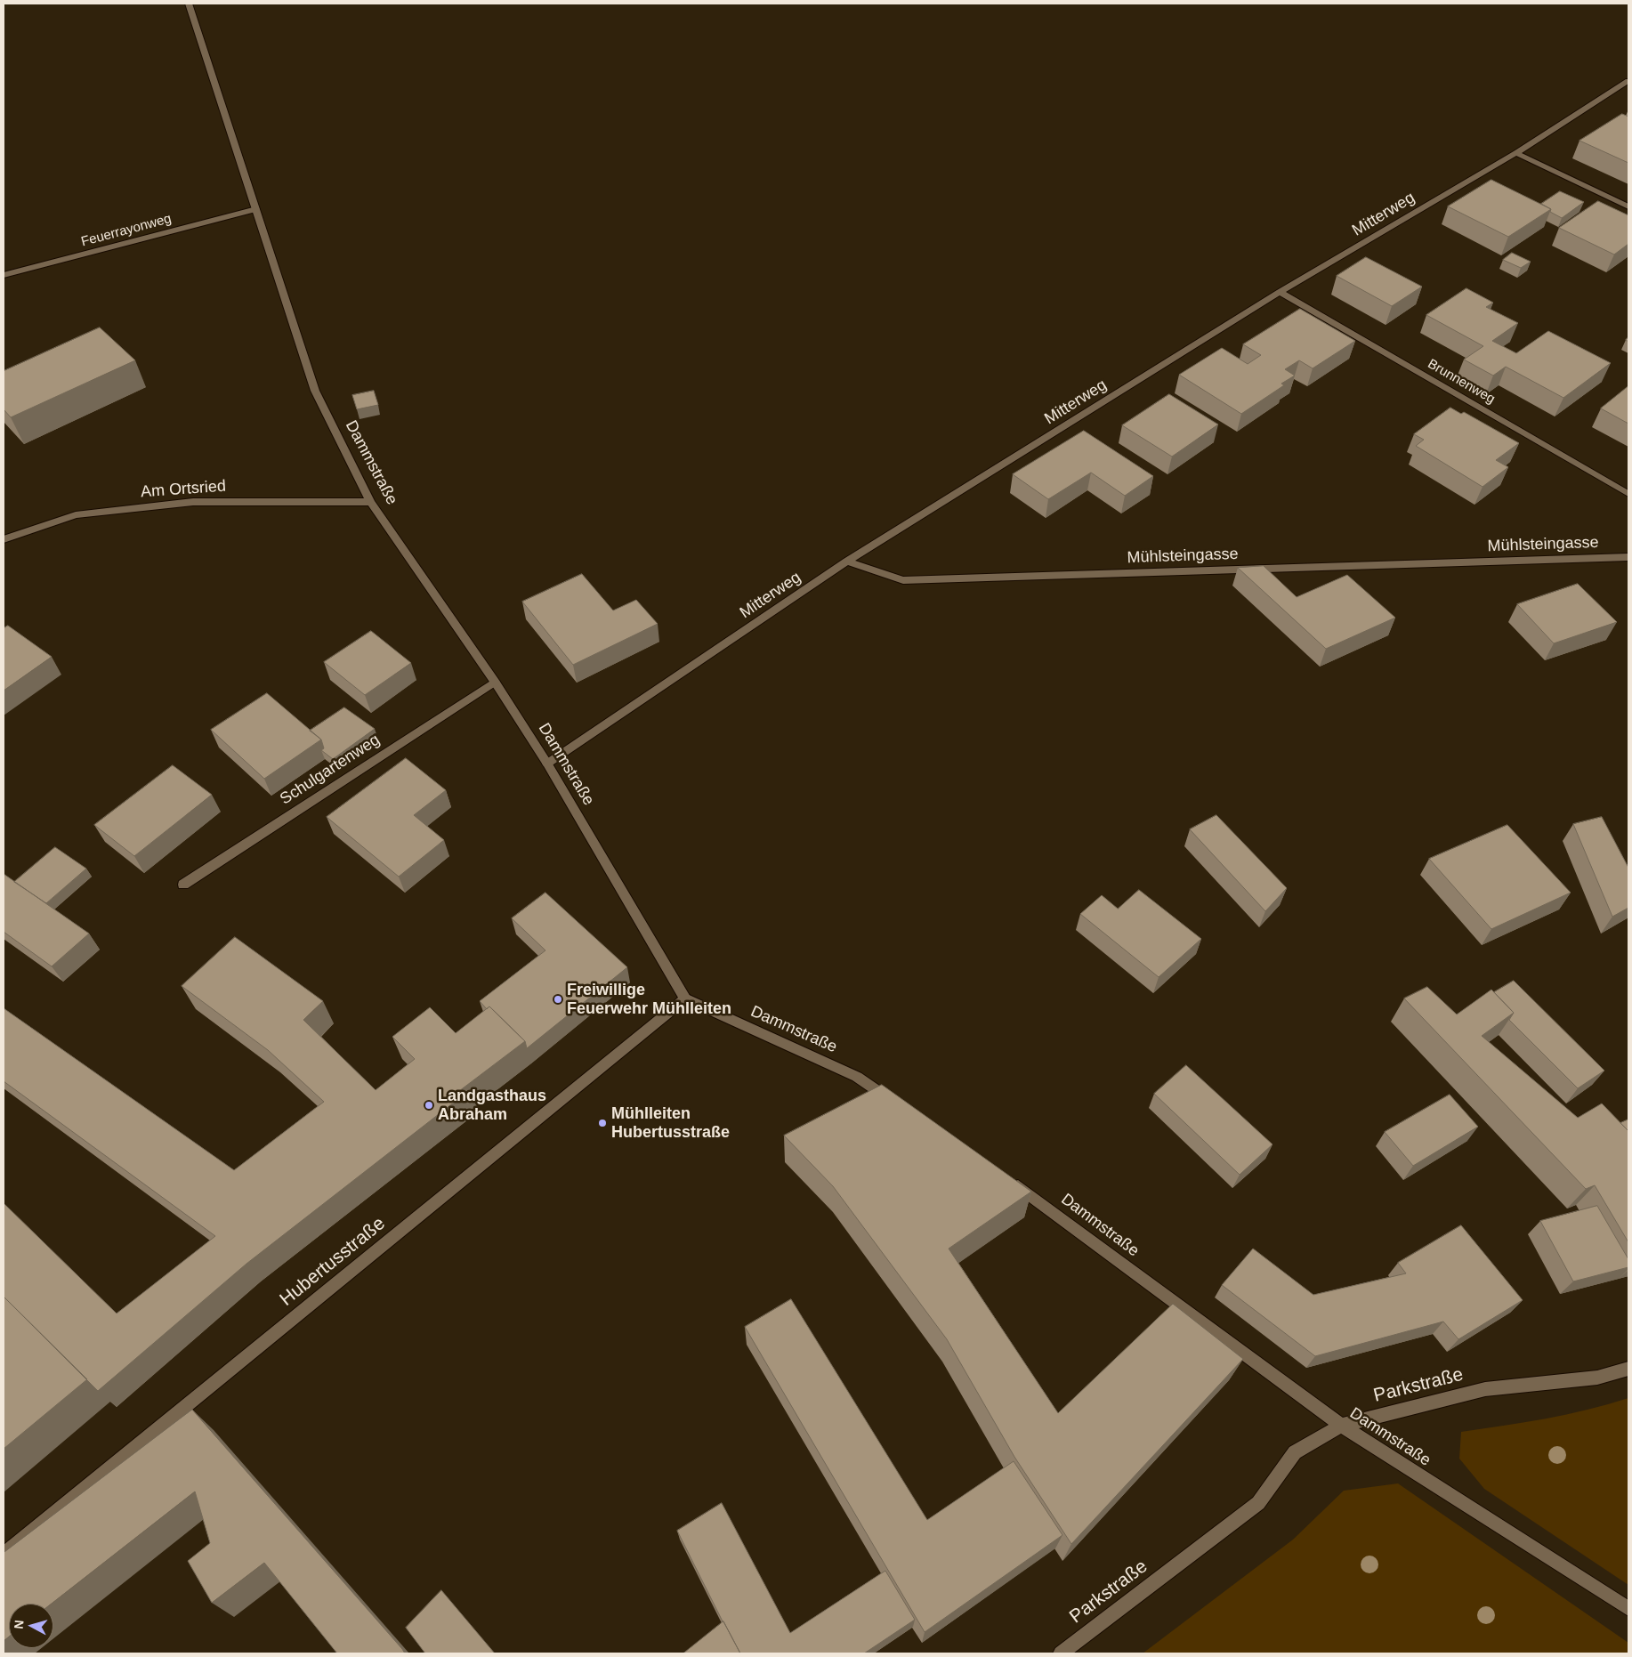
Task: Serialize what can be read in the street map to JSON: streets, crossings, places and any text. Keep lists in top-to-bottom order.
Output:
{
  "streets": {
    "street": [
      "Mitterweg",
      "Feuerrayonweg",
      "Brunnenweg",
      "Dammstraße",
      "Am Ortsried",
      "Mühlsteingasse",
      "Schulgartenweg",
      "Hubertusstraße",
      "Parkstraße"
    ]
  },
  "crossings": [
    ["Mitterweg", "Brunnenweg"],
    ["Mitterweg", "Dammstraße"],
    ["Mitterweg", "Mühlsteingasse"],
    ["Feuerrayonweg", "Dammstraße"],
    ["Dammstraße", "Am Ortsried"],
    ["Dammstraße", "Schulgartenweg"],
    ["Dammstraße", "Hubertusstraße"],
    ["Dammstraße", "Parkstraße"]
  ],
  "places": ["Freiwillige Feuerwehr Mühlleiten", "Landgasthaus Abraham", "Mühlleiten Hubertusstraße"],
  "north": "left"
}
